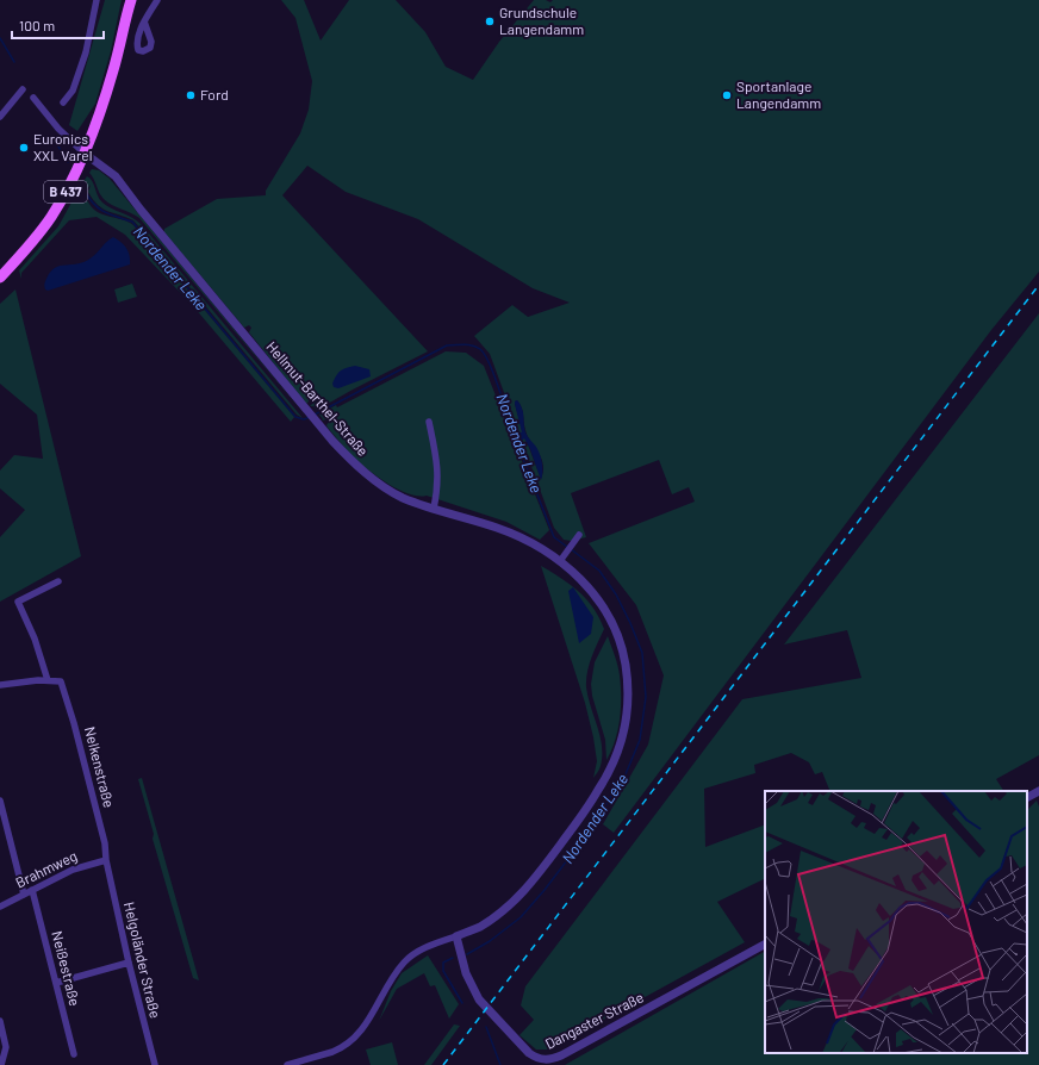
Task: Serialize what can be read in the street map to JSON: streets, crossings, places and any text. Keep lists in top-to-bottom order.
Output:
{
  "streets": {
    "main road": ["B 437"],
    "street": [
      "Hellmut-Barthel-Straße",
      "Nelkenstraße",
      "Brahmweg",
      "Helgoländer Straße",
      "Neißestraße",
      "Dangaster Straße"
    ]
  },
  "crossings": [
    ["B 437", "Hellmut-Barthel-Straße"],
    ["Hellmut-Barthel-Straße", "Dangaster Straße"],
    ["Nelkenstraße", "Brahmweg"],
    ["Nelkenstraße", "Helgoländer Straße"],
    ["Brahmweg", "Helgoländer Straße"],
    ["Brahmweg", "Neißestraße"]
  ],
  "water": ["Nordender Leke"],
  "places": [
    "Grundschule Langendamm",
    "Ford",
    "Sportanlage Langendamm",
    "Euronics XXL Varel"
  ],
  "scale_bar": "100 m"
}
